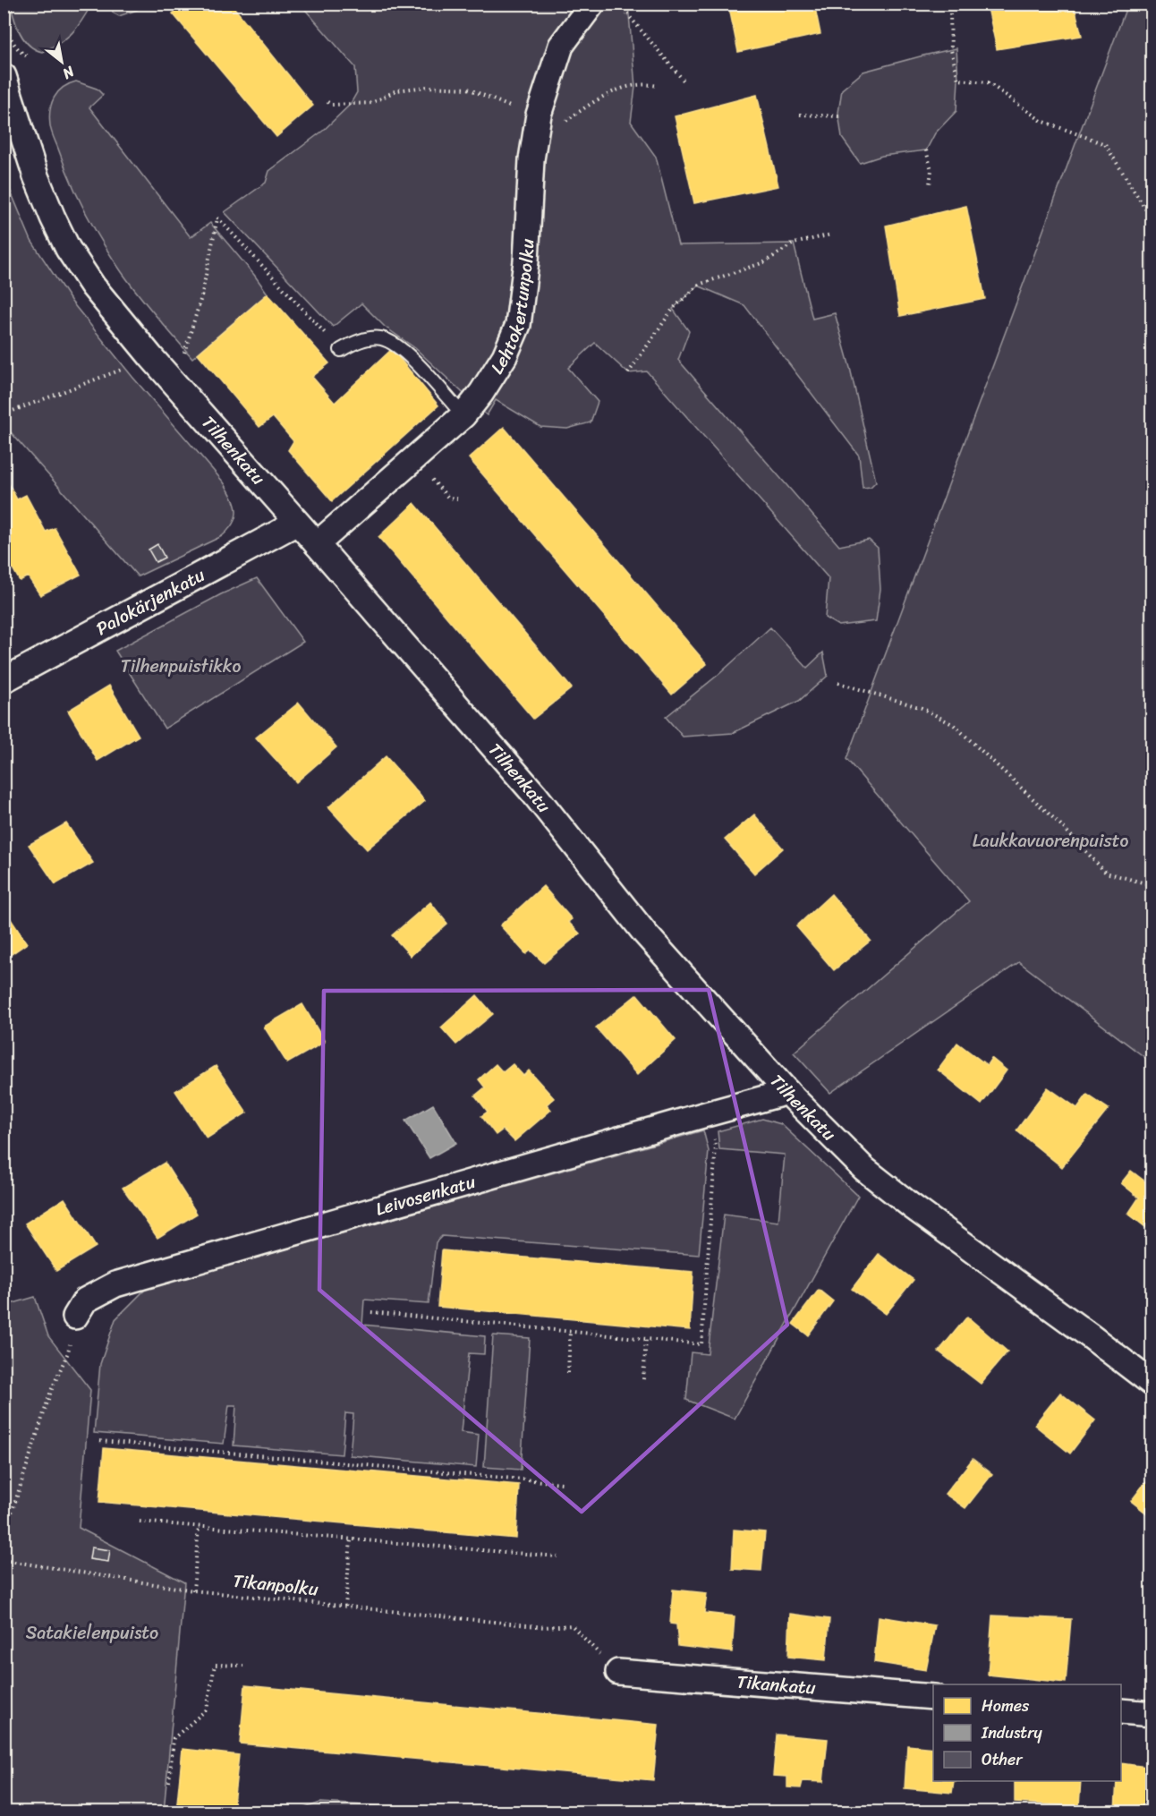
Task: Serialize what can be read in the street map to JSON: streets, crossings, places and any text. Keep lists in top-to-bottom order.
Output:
{
  "streets": {
    "street": [
      "Lehtokertunpolku",
      "Tilhenkatu",
      "Palokärjenkatu",
      "Leivosenkatu",
      "Tikankatu"
    ],
    "path": ["Tikanpolku"]
  },
  "crossings": [
    ["Lehtokertunpolku", "Tilhenkatu"],
    ["Tilhenkatu", "Palokärjenkatu"],
    ["Tilhenkatu", "Leivosenkatu"],
    ["Tikanpolku", "Tikankatu"]
  ],
  "parks": ["Tilhenpuistikko", "Laukkavuorenpuisto", "Satakielenpuisto"],
  "legend": ["Homes", "Industry", "Other"],
  "north": "bottom right"
}
